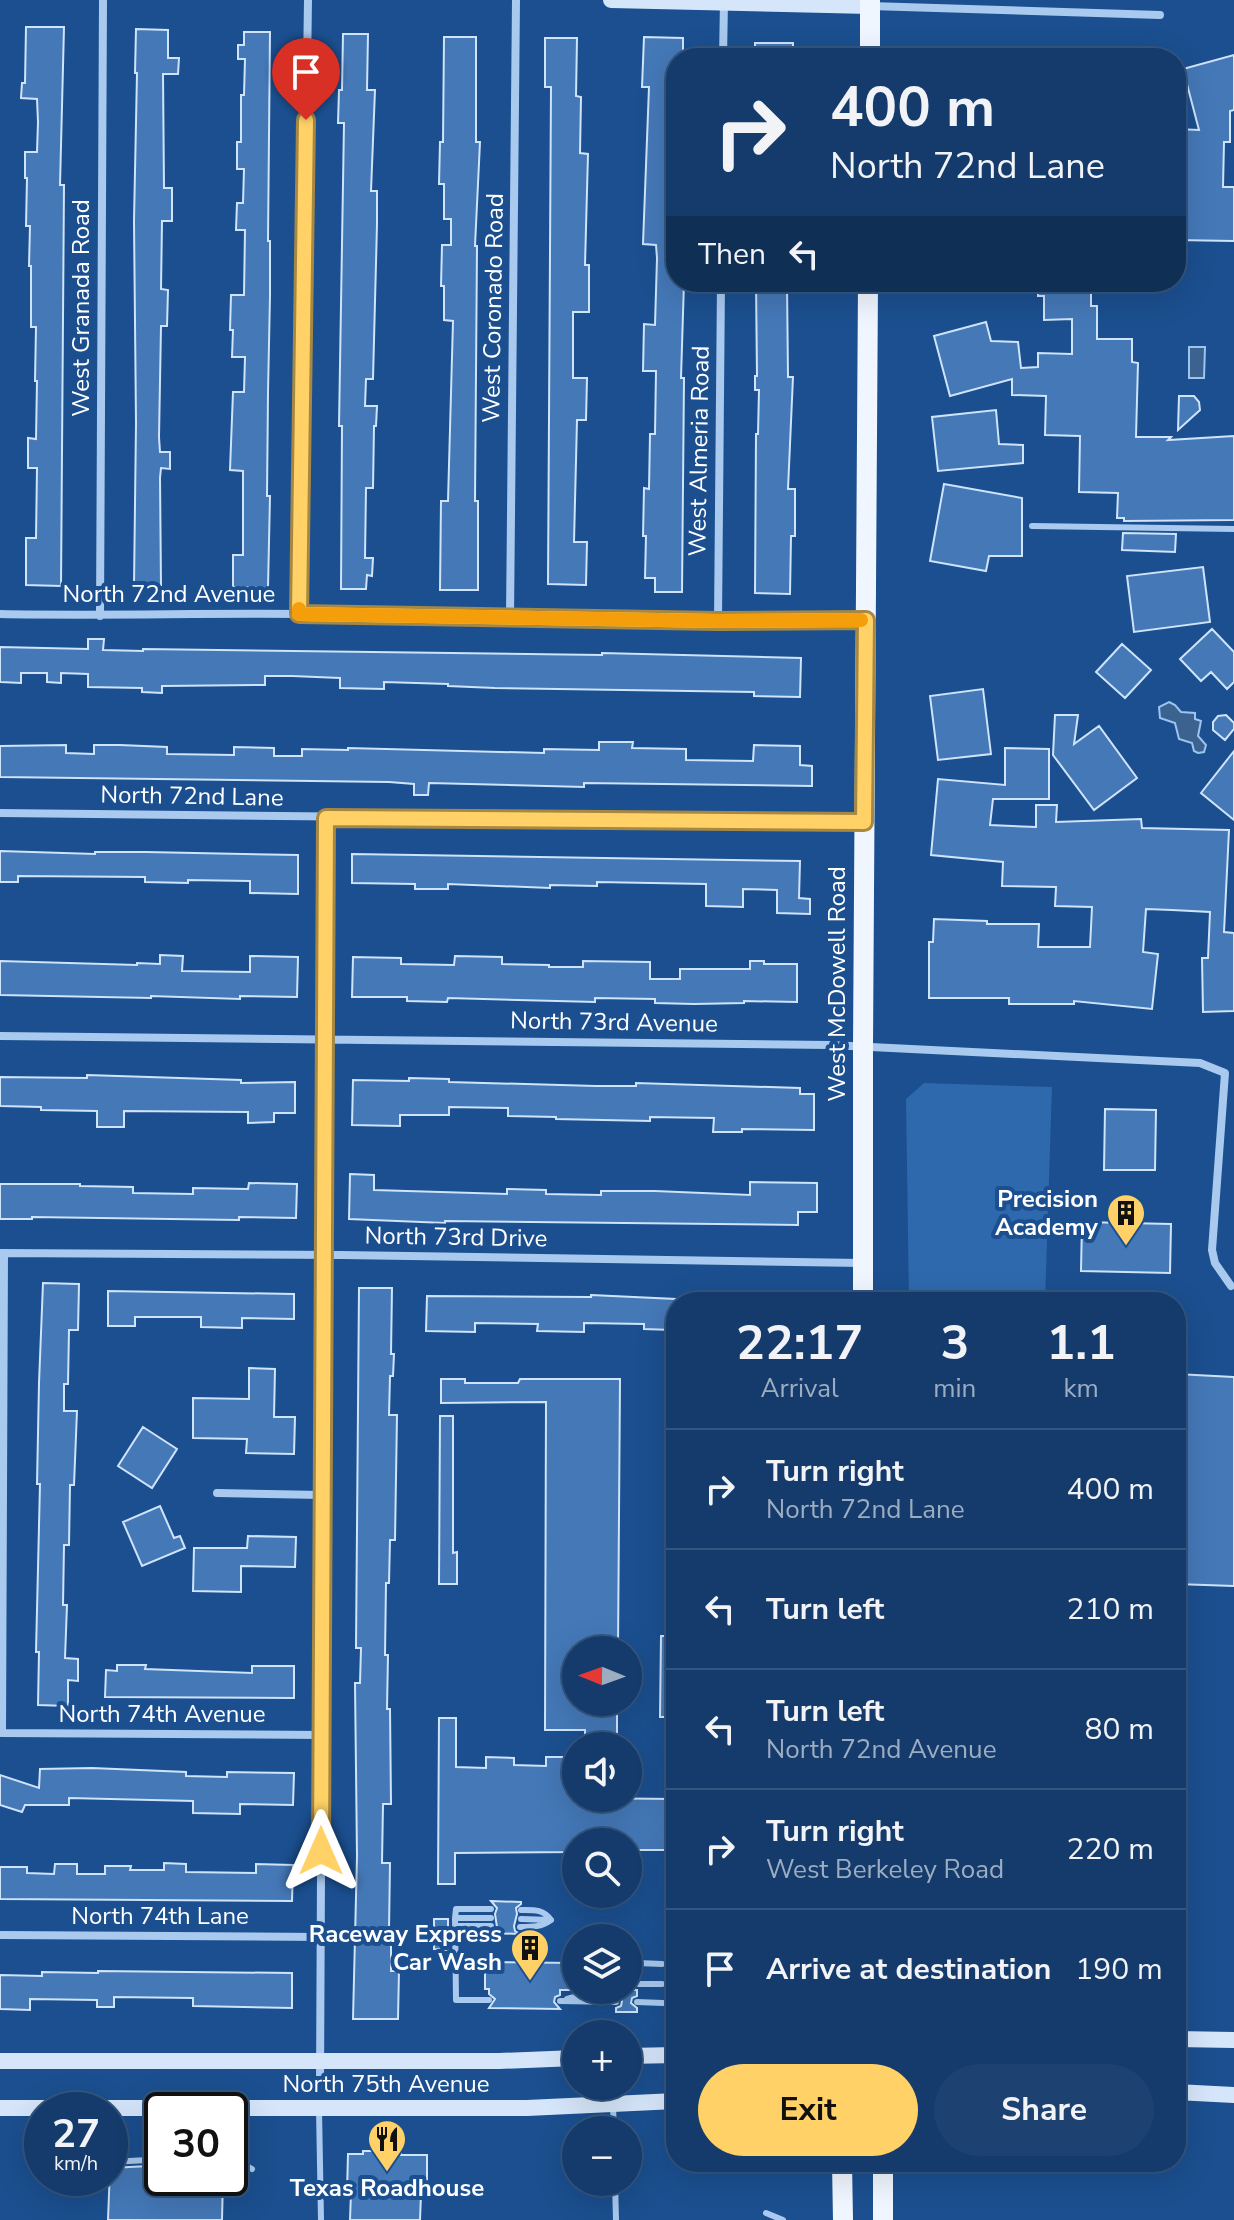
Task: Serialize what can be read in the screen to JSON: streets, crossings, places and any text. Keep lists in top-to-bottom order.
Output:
{
  "streets": {
    "main road": ["West McDowell Road", "North 75th Avenue"],
    "street": [
      "West Granada Road",
      "West Coronado Road",
      "West Almeria Road",
      "North 72nd Avenue",
      "North 72nd Lane",
      "North 73rd Avenue",
      "North 73rd Drive",
      "North 74th Avenue",
      "North 74th Lane"
    ]
  },
  "crossings": [
    ["West Granada Road", "North 72nd Avenue"],
    ["West Coronado Road", "North 72nd Avenue"],
    ["West Almeria Road", "North 72nd Avenue"],
    ["North 72nd Avenue", "West McDowell Road"],
    ["North 72nd Lane", "West McDowell Road"],
    ["West McDowell Road", "North 73rd Avenue"],
    ["West McDowell Road", "North 73rd Drive"]
  ],
  "places": {
    "building": ["Precision Academy", "Raceway Express Car Wash"],
    "restaurant": ["Texas Roadhouse"]
  },
  "north": "left",
  "page": {
    "turn": ["400 m", "North 72nd Lane"],
    "then": "Then",
    "eta": [
      "22:17",
      "Arrival",
      "3",
      "min",
      "1.1",
      "km"
    ],
    "list": [
      {
        "name": "Turn right",
        "note": "North 72nd Lane",
        "value": "400 m"
      },
      {
        "name": "Turn left",
        "value": "210 m"
      },
      {
        "name": "Turn left",
        "note": "North 72nd Avenue",
        "value": "80 m"
      },
      {
        "name": "Turn right",
        "note": "West Berkeley Road",
        "value": "220 m"
      },
      {
        "name": "Arrive at destination",
        "value": "190 m"
      }
    ],
    "map_buttons": ["+", "−"],
    "buttons": ["Exit", "Share"],
    "speed": "27 km/h",
    "limit": "30"
  }
}
